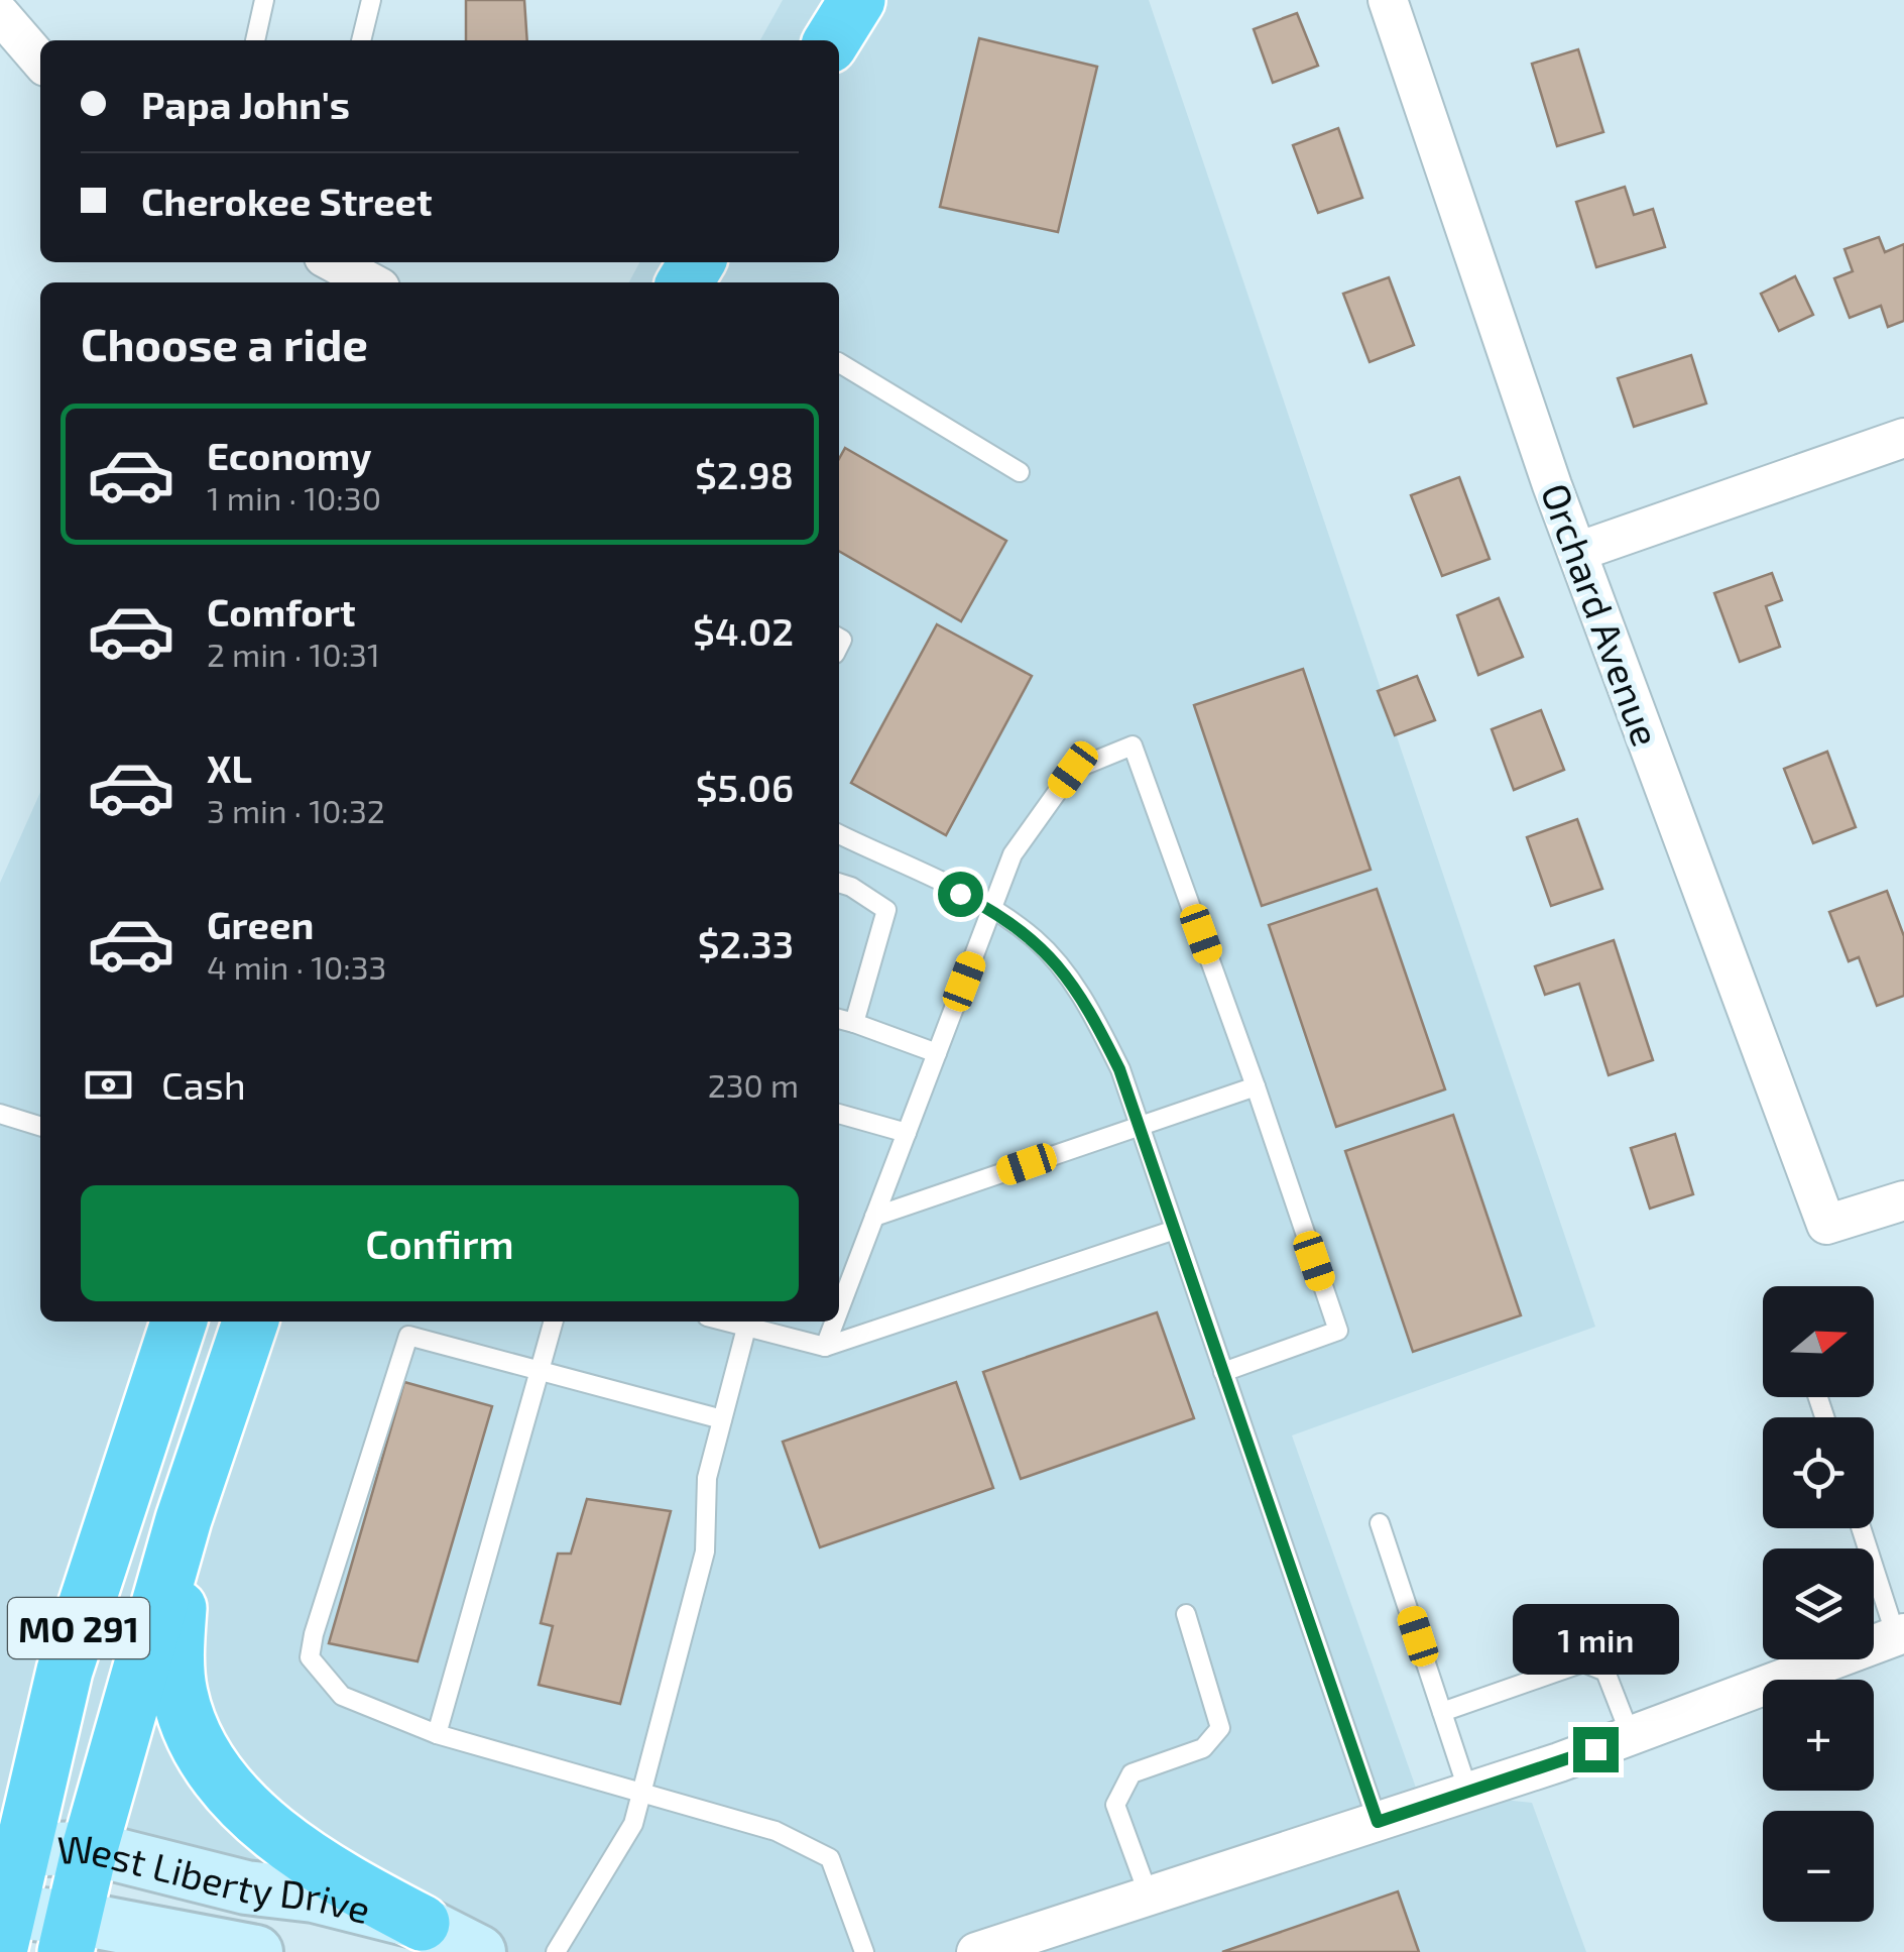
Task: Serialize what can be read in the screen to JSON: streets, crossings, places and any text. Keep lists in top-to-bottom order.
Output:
{
  "streets": {
    "highway": ["MO 291"],
    "main road": ["West Liberty Drive"],
    "street": ["Orchard Avenue"]
  },
  "crossings": [
    ["MO 291", "West Liberty Drive"]
  ],
  "north": "right",
  "page": {
    "banner": ["Papa John's", "Cherokee Street"],
    "heading": "Choose a ride",
    "list": [
      {
        "name": "Economy",
        "note": "1 min · 10:30",
        "value": "$2.98"
      },
      {
        "name": "Comfort",
        "note": "2 min · 10:31",
        "value": "$4.02"
      },
      {
        "name": "XL",
        "note": "3 min · 10:32",
        "value": "$5.06"
      },
      {
        "name": "Green",
        "note": "4 min · 10:33",
        "value": "$2.33"
      }
    ],
    "pay": ["Cash", "230 m"],
    "buttons": "Confirm",
    "map_buttons": ["+", "−"],
    "bubble": "1 min"
  }
}
